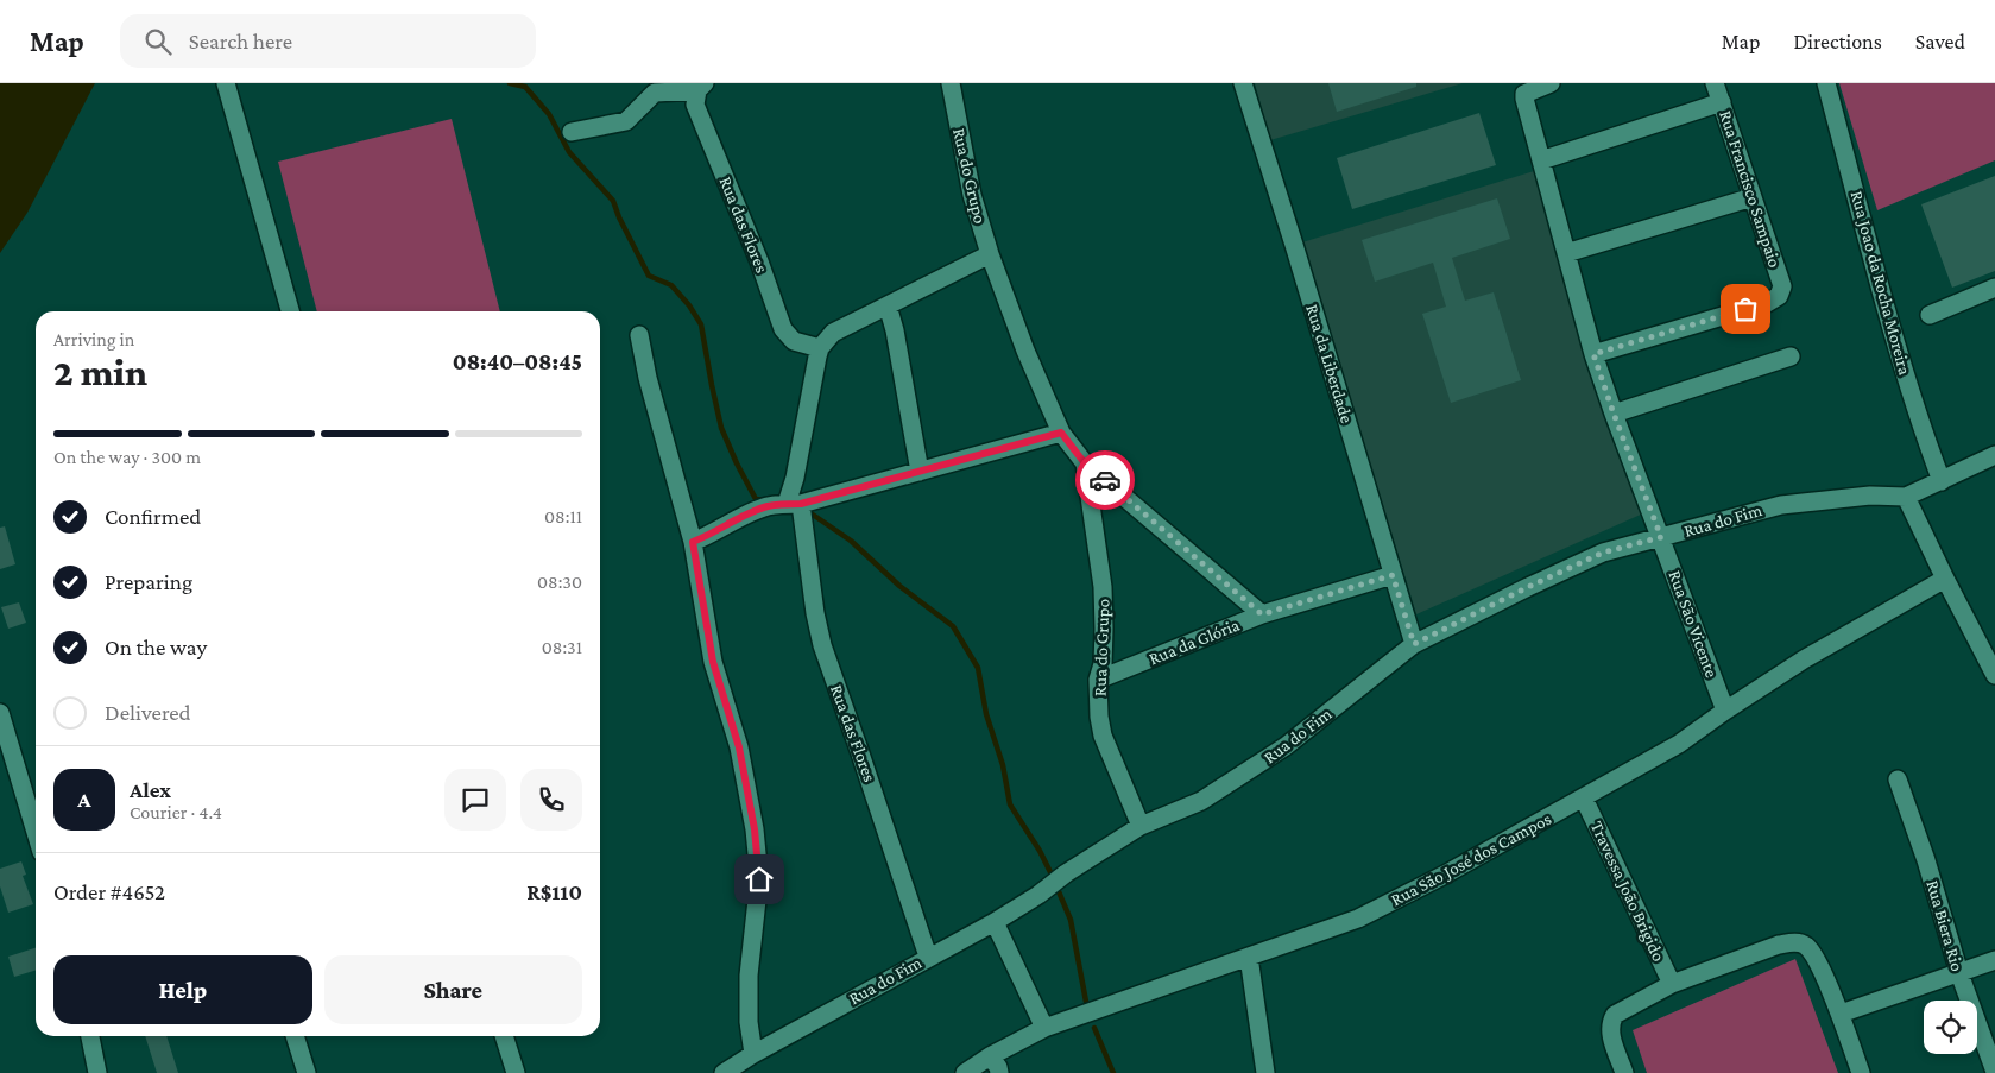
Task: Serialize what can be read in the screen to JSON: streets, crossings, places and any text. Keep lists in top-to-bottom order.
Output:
{
  "streets": {
    "street": [
      "Rua do Grupo",
      "Rua Francisco Sampaio",
      "Rua das Flores",
      "Rua Joao da Rocha Moreira",
      "Rua da Liberdade",
      "Rua do Fim",
      "Rua São Vicente",
      "Rua da Glória",
      "Rua São José dos Campos",
      "Travessa João Brigido",
      "Rua Biera Rio"
    ]
  },
  "crossings": [
    ["Rua do Grupo", "Rua do Fim"],
    ["Rua do Grupo", "Rua da Glória"],
    ["Rua das Flores", "Rua do Fim"],
    ["Rua da Liberdade", "Rua do Fim"],
    ["Rua da Liberdade", "Rua da Glória"],
    ["Rua do Fim", "Rua São Vicente"],
    ["Rua São Vicente", "Rua São José dos Campos"],
    ["Rua São José dos Campos", "Travessa João Brigido"]
  ],
  "page": {
    "header": "Map",
    "search": "Search here",
    "nav": ["Map", "Directions", "Saved"],
    "heading": ["2 min", "Arriving in", "08:40–08:45"],
    "panel": [
      "Alex",
      "Courier · 4.4",
      "Order #4652",
      "R$110"
    ],
    "bar": "On the way · 300 m",
    "list": [
      ["Confirmed", "08:11"],
      ["Preparing", "08:30"],
      ["On the way", "08:31"],
      "Delivered"
    ],
    "round": "A",
    "buttons": ["Help", "Share"]
  }
}
